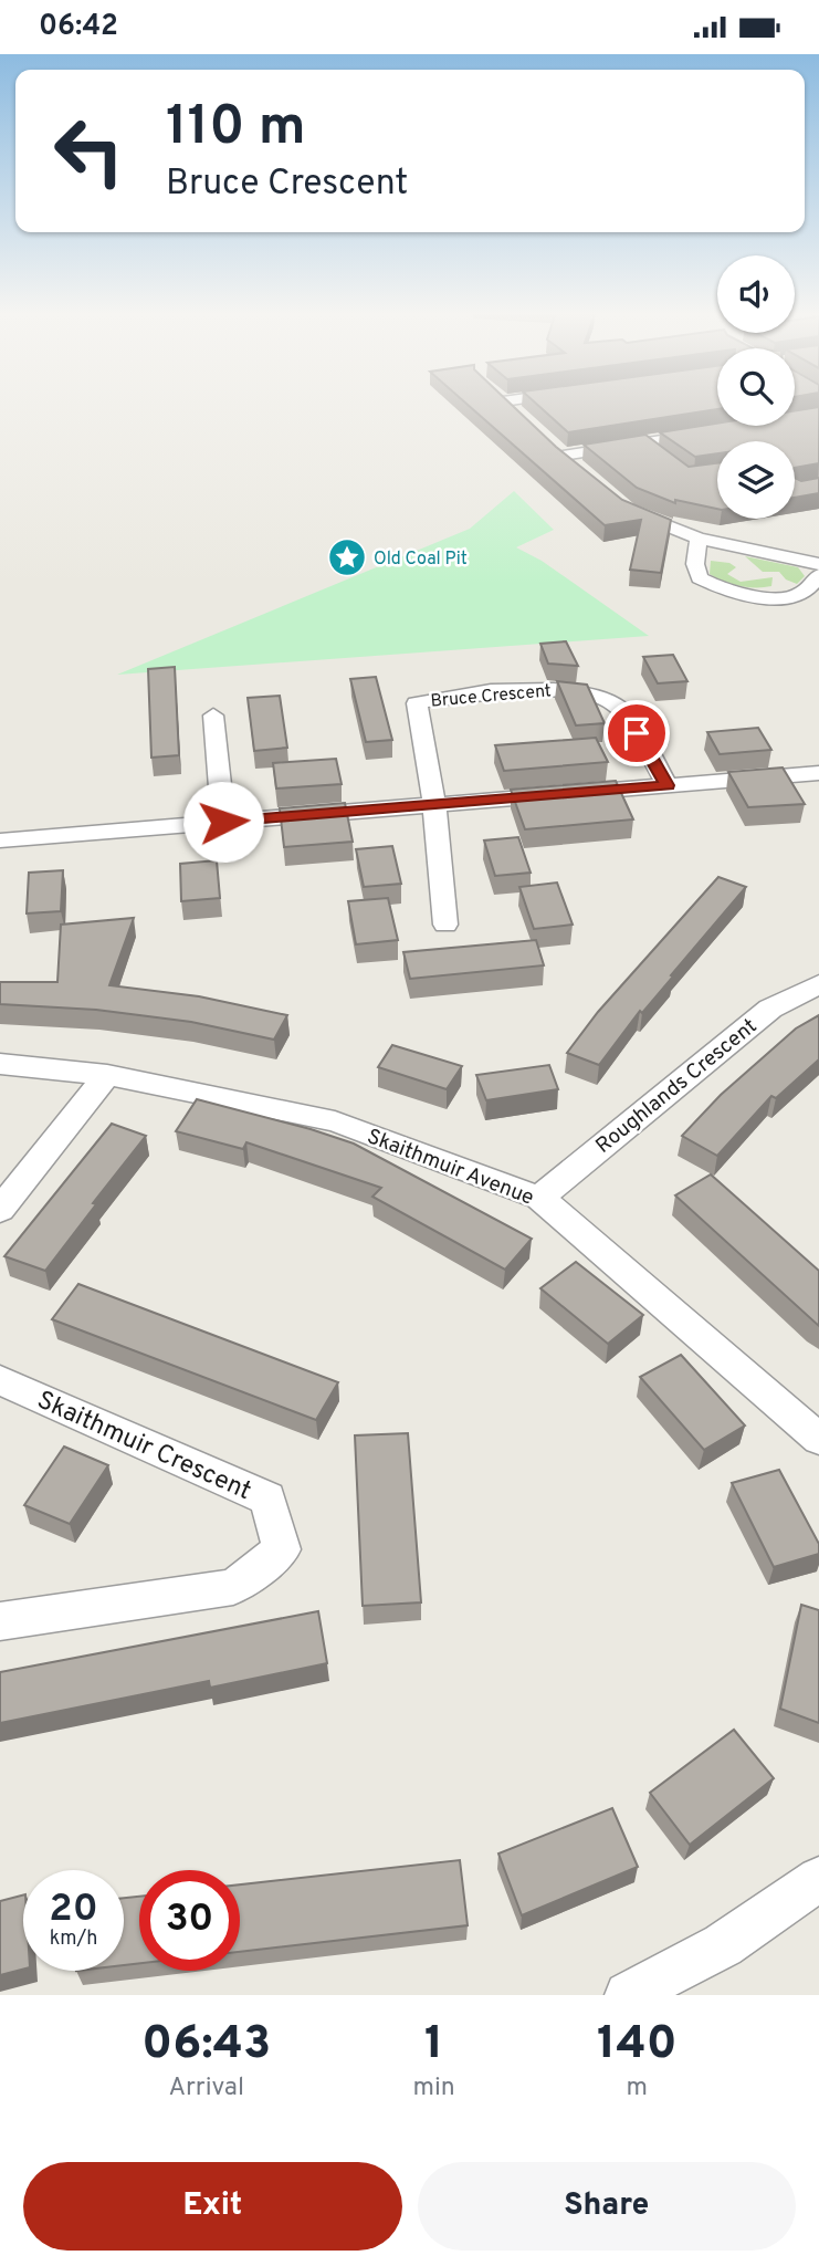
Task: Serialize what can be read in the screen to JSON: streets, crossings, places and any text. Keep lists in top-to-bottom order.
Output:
{
  "streets": {
    "street": [
      "Bruce Crescent",
      "Roughlands Crescent",
      "Skaithmuir Avenue",
      "Skaithmuir Crescent"
    ]
  },
  "crossings": [
    ["Roughlands Crescent", "Skaithmuir Avenue"]
  ],
  "places": {
    "place": ["Old Coal Pit"]
  },
  "page": {
    "status": "06:42",
    "turn": ["110 m", "Bruce Crescent"],
    "speed": "20 km/h",
    "limit": "30",
    "eta": [
      "06:43",
      "Arrival",
      "1",
      "min",
      "140",
      "m"
    ],
    "buttons": ["Exit", "Share"]
  }
}
